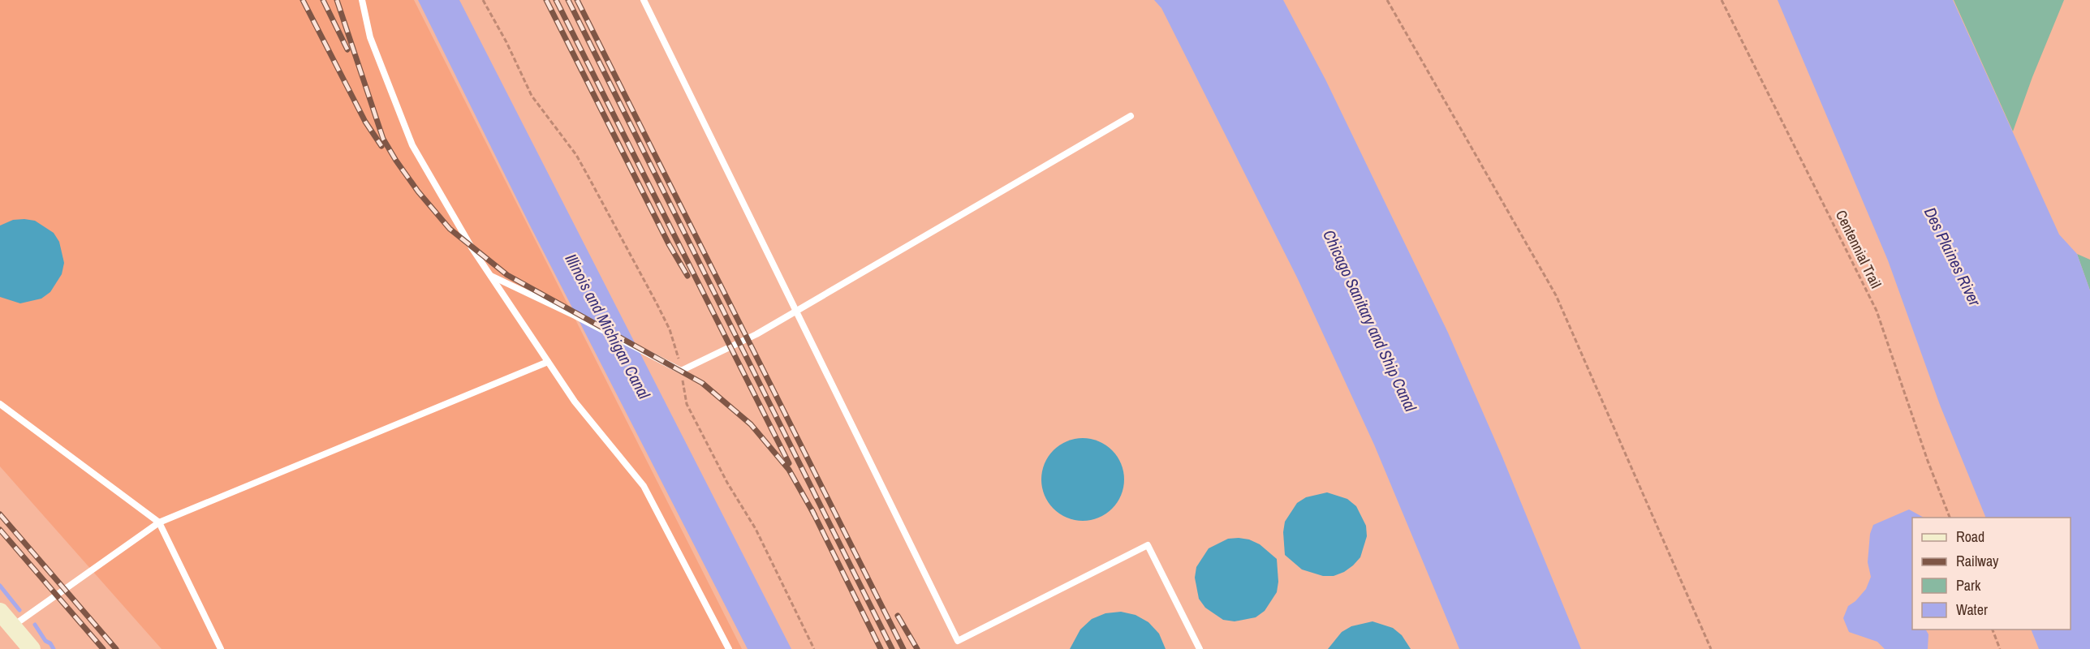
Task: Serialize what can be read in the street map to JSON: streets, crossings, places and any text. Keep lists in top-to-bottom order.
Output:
{
  "streets": {
    "path": ["Centennial Trail"]
  },
  "water": ["Des Plaines River", "Chicago Sanitary and Ship Canal", "Illinois and Michigan Canal"],
  "legend": [
    "Road",
    "Railway",
    "Park",
    "Water"
  ]
}
